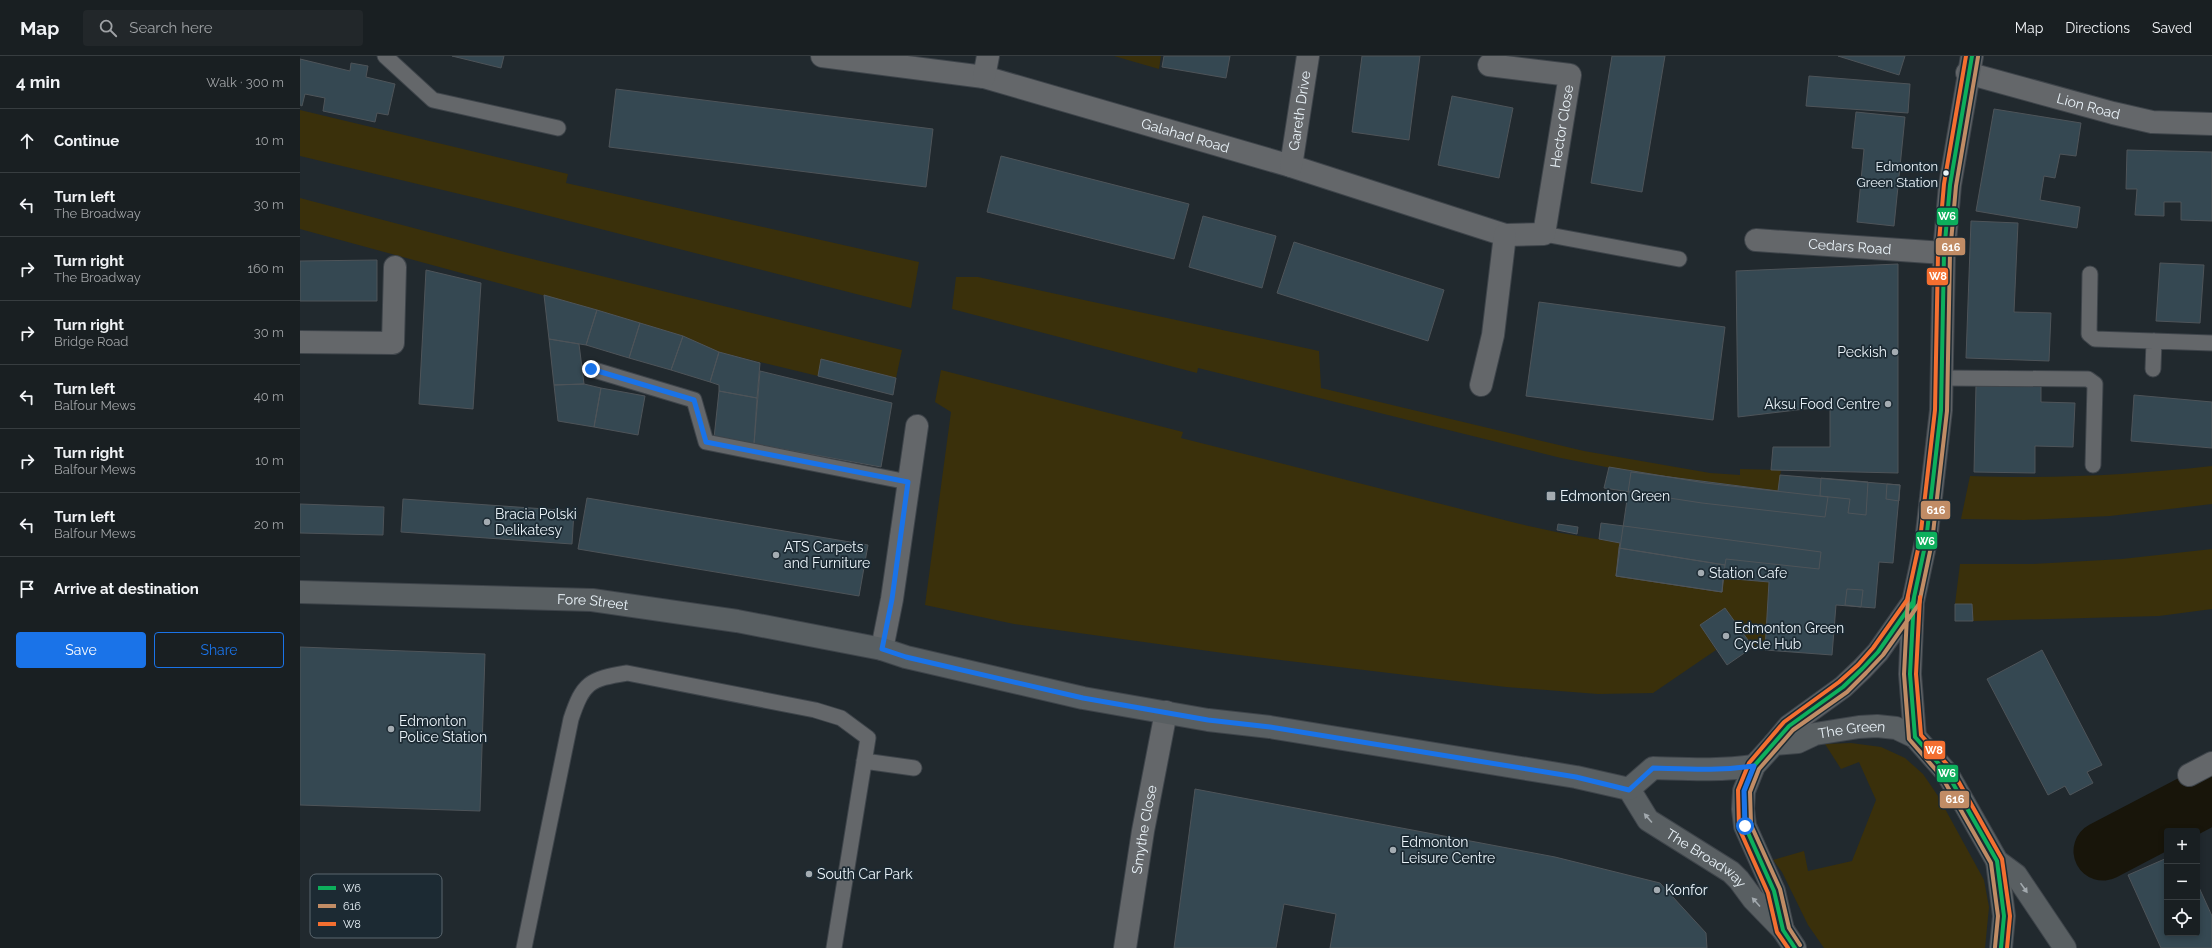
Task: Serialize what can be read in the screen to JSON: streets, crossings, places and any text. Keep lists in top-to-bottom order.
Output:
{
  "streets": {
    "main road": ["Fore Street", "The Green", "The Broadway"],
    "street": [
      "Lion Road",
      "Gareth Drive",
      "Hector Close",
      "Galahad Road",
      "Cedars Road",
      "Smythe Close"
    ]
  },
  "crossings": [
    ["Gareth Drive", "Galahad Road"],
    ["Hector Close", "Galahad Road"]
  ],
  "one_way": ["The Broadway"],
  "places": {
    "other": [
      "Edmonton Green Station",
      "Peckish",
      "Aksu Food Centre",
      "Bracia Polski Delikatesy",
      "ATS Carpets and Furniture",
      "Station Cafe",
      "Edmonton Green Cycle Hub",
      "Edmonton Police Station",
      "Edmonton Leisure Centre",
      "South Car Park",
      "Konfor"
    ],
    "transit": ["Edmonton Green"]
  },
  "lines": ["transit line W6", "transit line W8", "transit line 616"],
  "legend": ["W6", "616", "W8"],
  "page": {
    "header": "Map",
    "search": "Search here",
    "nav": ["Map", "Directions", "Saved"],
    "heading": ["4 min", "Walk · 300 m"],
    "list": [
      ["Continue", "10 m"],
      ["Turn left", "The Broadway", "30 m"],
      ["Turn right", "The Broadway", "160 m"],
      ["Turn right", "Bridge Road", "30 m"],
      ["Turn left", "Balfour Mews", "40 m"],
      ["Turn right", "Balfour Mews", "10 m"],
      ["Turn left", "Balfour Mews", "20 m"],
      "Arrive at destination"
    ],
    "buttons": ["Save", "Share"],
    "map_buttons": ["+", "−"]
  }
}
